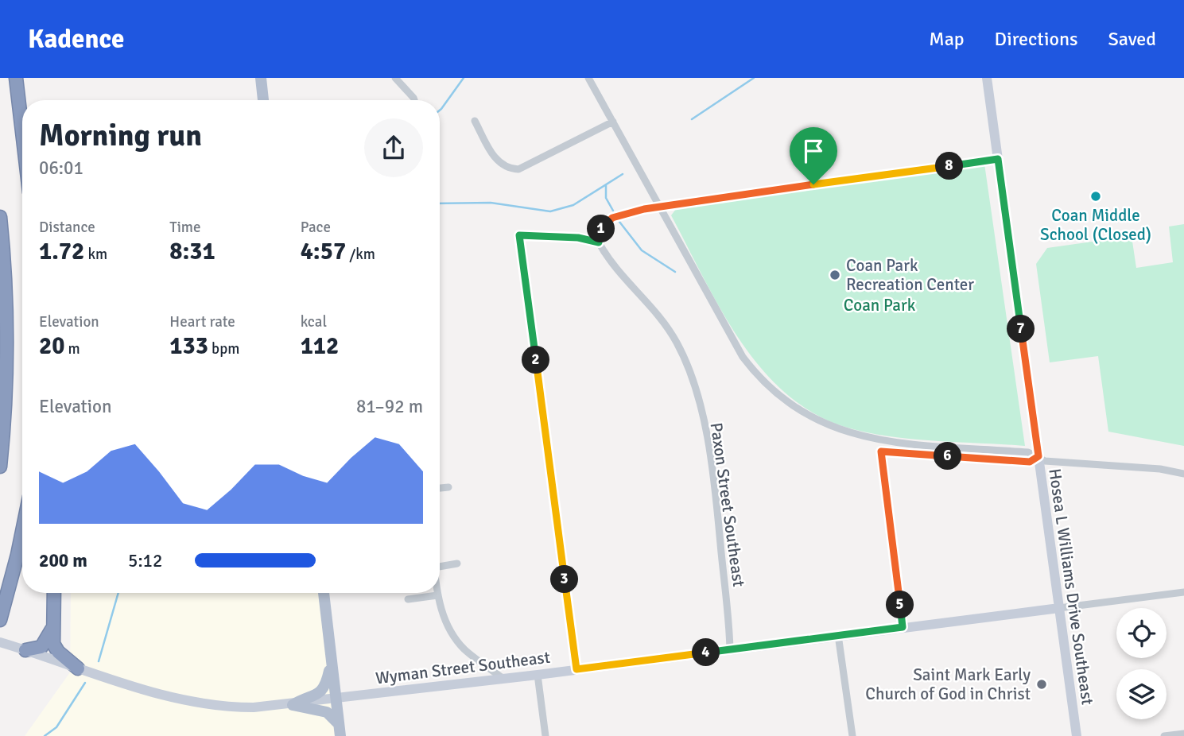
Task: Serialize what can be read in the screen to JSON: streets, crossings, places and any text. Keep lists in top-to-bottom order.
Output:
{
  "streets": {
    "street": ["Paxon Street Southeast", "Hosea L Williams Drive Southeast", "Wyman Street Southeast"]
  },
  "crossings": [
    ["Paxon Street Southeast", "Wyman Street Southeast"],
    ["Hosea L Williams Drive Southeast", "Wyman Street Southeast"]
  ],
  "parks": ["Coan Park"],
  "places": ["Coan Middle School (Closed)", "Coan Park Recreation Center", "Saint Mark Early Church of God in Christ"],
  "page": {
    "header": "Kadence",
    "nav": ["Map", "Directions", "Saved"],
    "heading": ["Morning run", "06:01"],
    "pins": [
      "8",
      "1",
      "7",
      "2",
      "6",
      "3",
      "5",
      "4"
    ],
    "stats": [
      ["Distance", "1.72 km"],
      ["Time", "8:31"],
      ["Pace", "4:57 /km"],
      ["Elevation", "20 m"],
      ["Heart rate", "133 bpm"],
      ["kcal", "112"]
    ],
    "chart": ["Elevation", "81–92 m"],
    "list": [
      {
        "name": "200 m",
        "note": "5:12"
      }
    ]
  }
}
